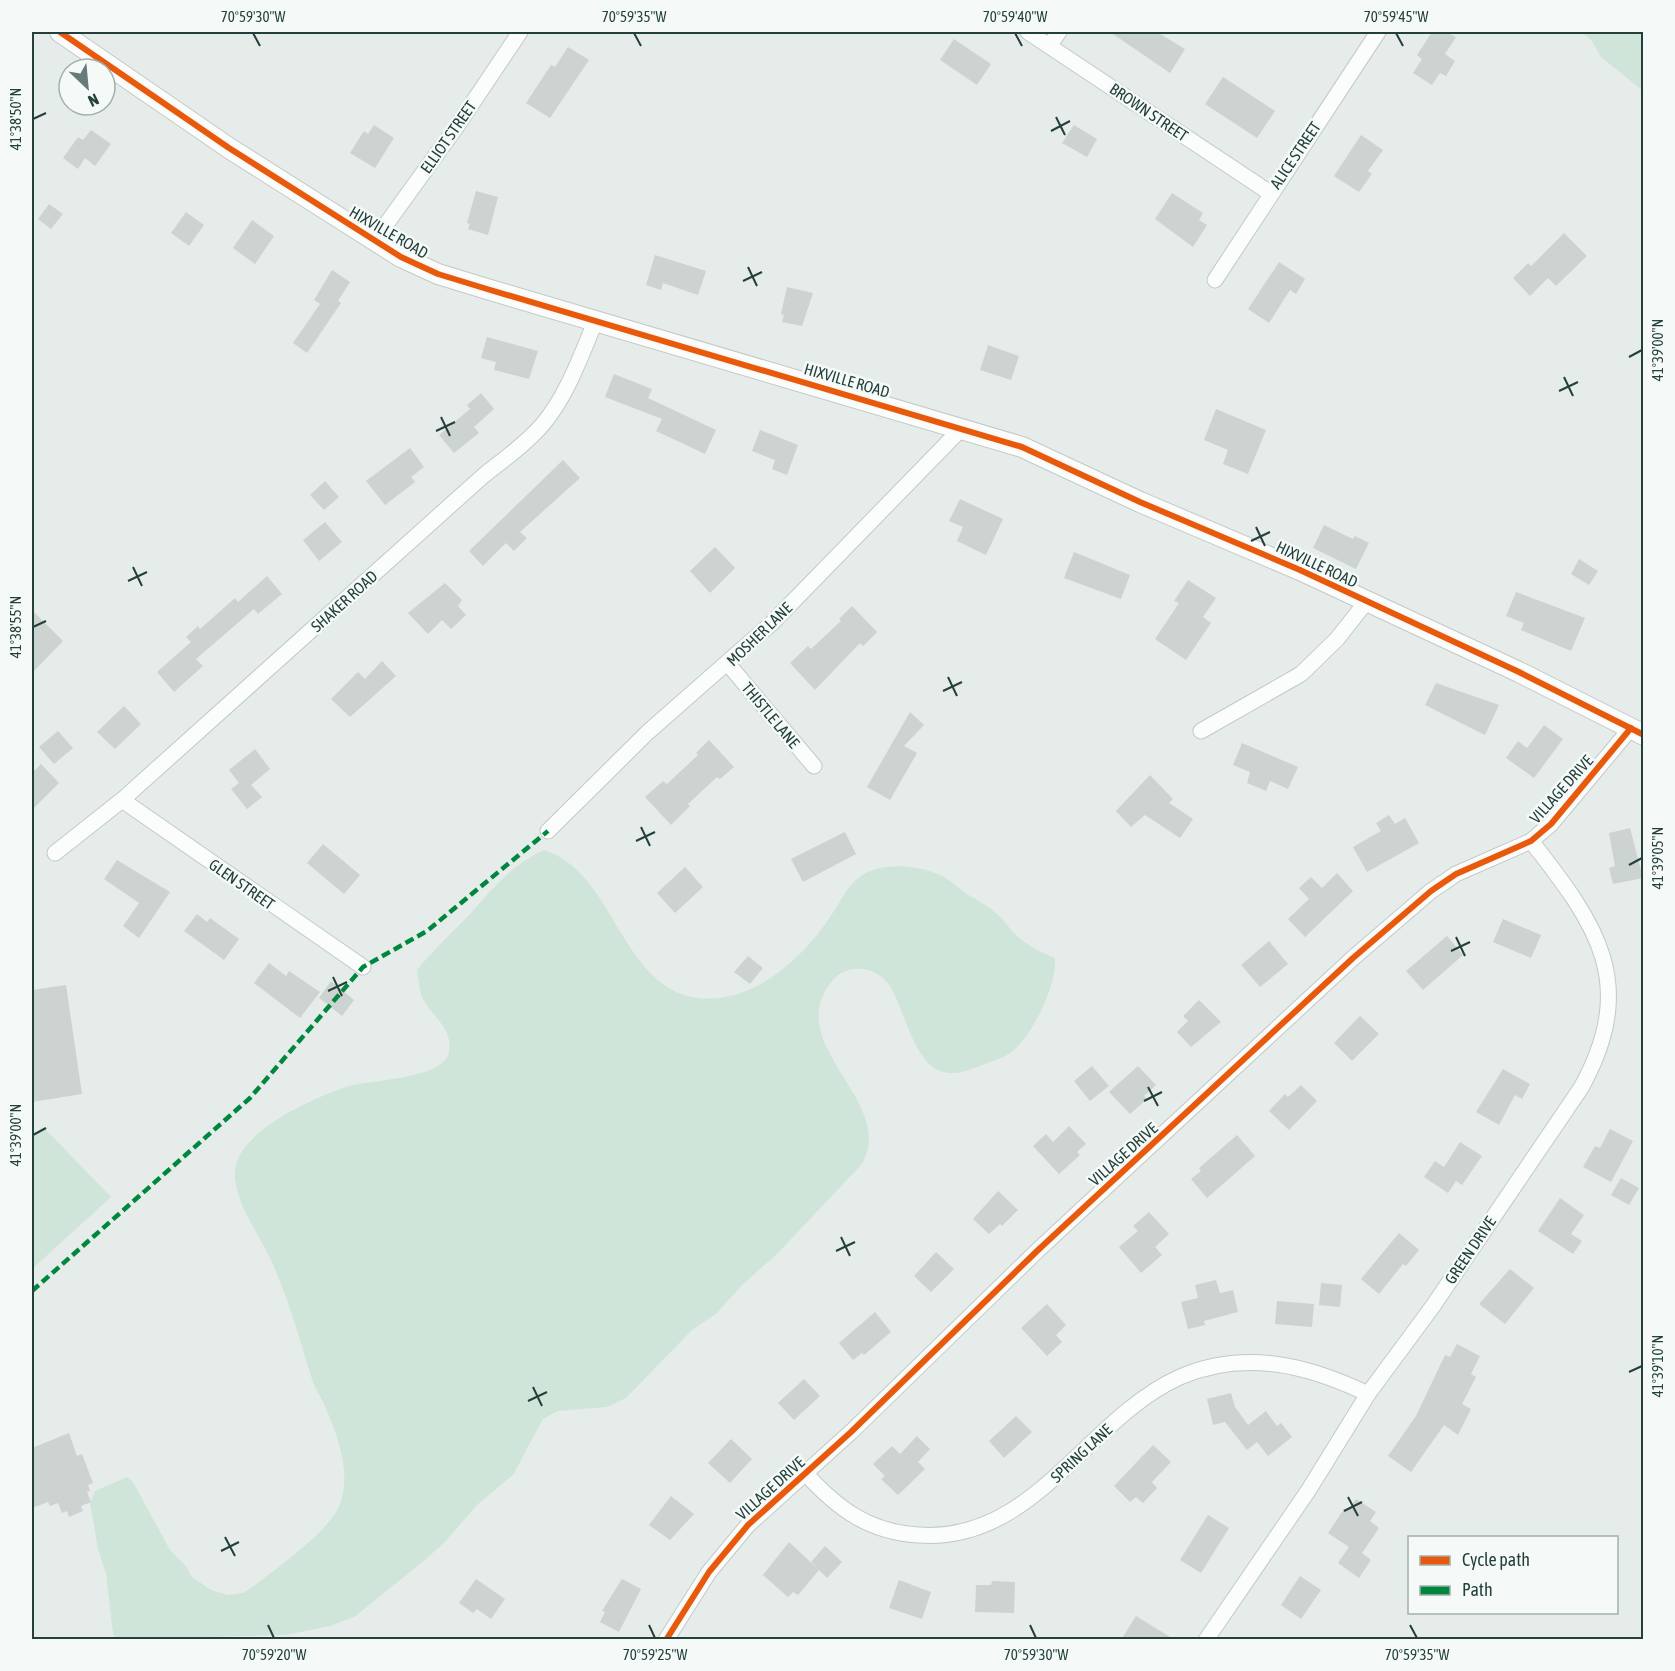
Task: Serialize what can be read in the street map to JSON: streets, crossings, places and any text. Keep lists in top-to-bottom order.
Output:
{
  "streets": {
    "street": [
      "BROWN STREET",
      "ELLIOT STREET",
      "ALICE STREET",
      "HIXVILLE ROAD",
      "SHAKER ROAD",
      "MOSHER LANE",
      "THISTLE LANE",
      "VILLAGE DRIVE",
      "GLEN STREET",
      "GREEN DRIVE",
      "SPRING LANE"
    ]
  },
  "crossings": [
    ["BROWN STREET", "ALICE STREET"],
    ["ELLIOT STREET", "HIXVILLE ROAD"],
    ["HIXVILLE ROAD", "SHAKER ROAD"],
    ["HIXVILLE ROAD", "MOSHER LANE"],
    ["HIXVILLE ROAD", "VILLAGE DRIVE"],
    ["SHAKER ROAD", "GLEN STREET"],
    ["MOSHER LANE", "THISTLE LANE"],
    ["VILLAGE DRIVE", "GREEN DRIVE"],
    ["VILLAGE DRIVE", "SPRING LANE"],
    ["GREEN DRIVE", "SPRING LANE"]
  ],
  "legend": ["Cycle path", "Path"],
  "north": "bottom right",
  "coordinates": [
    "70°59'30\"W",
    "70°59'35\"W",
    "70°59'40\"W",
    "70°59'45\"W",
    "41°38'50\"N",
    "41°39'00\"N",
    "41°38'55\"N",
    "41°39'05\"N",
    "41°39'10\"N",
    "70°59'20\"W",
    "70°59'25\"W"
  ]
}
